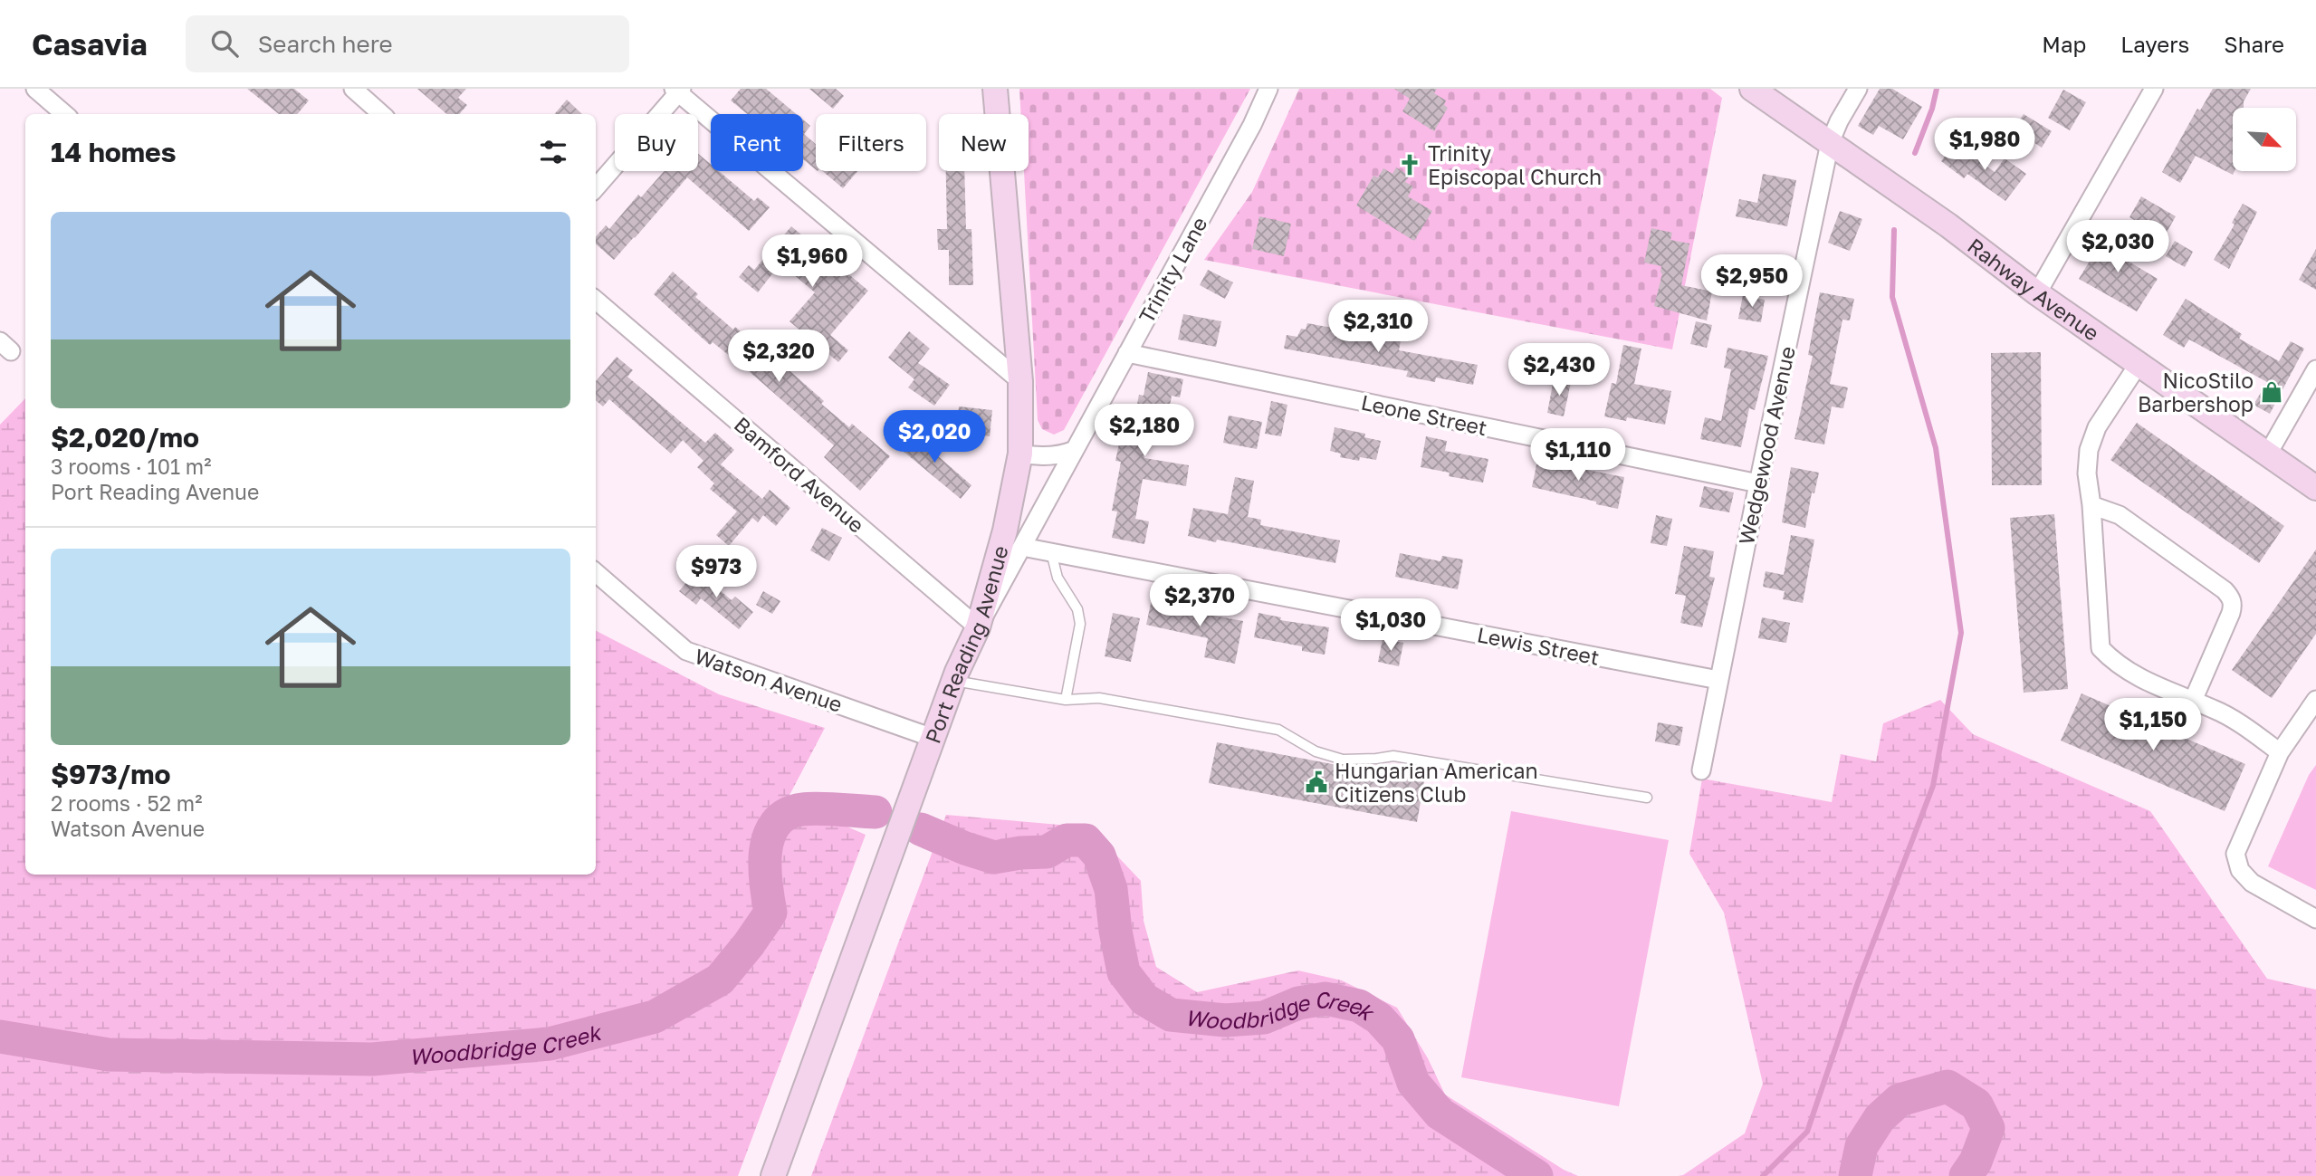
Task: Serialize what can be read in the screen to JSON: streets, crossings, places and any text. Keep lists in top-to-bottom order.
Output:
{
  "streets": {
    "main road": ["Rahway Avenue", "Port Reading Avenue"],
    "street": [
      "Trinity Lane",
      "Leone Street",
      "Wedgewood Avenue",
      "Bamford Avenue",
      "Lewis Street",
      "Watson Avenue"
    ]
  },
  "crossings": [
    ["Trinity Lane", "Leone Street"],
    ["Trinity Lane", "Bamford Avenue"],
    ["Trinity Lane", "Port Reading Avenue"],
    ["Trinity Lane", "Lewis Street"],
    ["Rahway Avenue", "Wedgewood Avenue"],
    ["Leone Street", "Wedgewood Avenue"],
    ["Wedgewood Avenue", "Lewis Street"],
    ["Bamford Avenue", "Port Reading Avenue"],
    ["Port Reading Avenue", "Watson Avenue"]
  ],
  "water": ["Woodbridge Creek"],
  "places": {
    "church": ["Trinity Episcopal Church"],
    "shop": ["NicoStilo Barbershop"],
    "public building": ["Hungarian American Citizens Club"]
  },
  "north": "bottom right",
  "page": {
    "header": "Casavia",
    "search": "Search here",
    "nav": ["Map", "Layers", "Share"],
    "chip": [
      "Buy",
      "Rent",
      "Filters",
      "New"
    ],
    "heading": "14 homes",
    "price": [
      "$1,980",
      "$2,030",
      "$1,960",
      "$2,950",
      "$2,310",
      "$2,320",
      "$2,430",
      "$2,180",
      "$2,020",
      "$1,110",
      "$973",
      "$2,370",
      "$1,030",
      "$1,150"
    ],
    "list": [
      {
        "name": "$2,020/mo",
        "note": "3 rooms · 101 m² · Port Reading Avenue"
      },
      {
        "name": "$973/mo",
        "note": "2 rooms · 52 m² · Watson Avenue"
      }
    ]
  }
}
